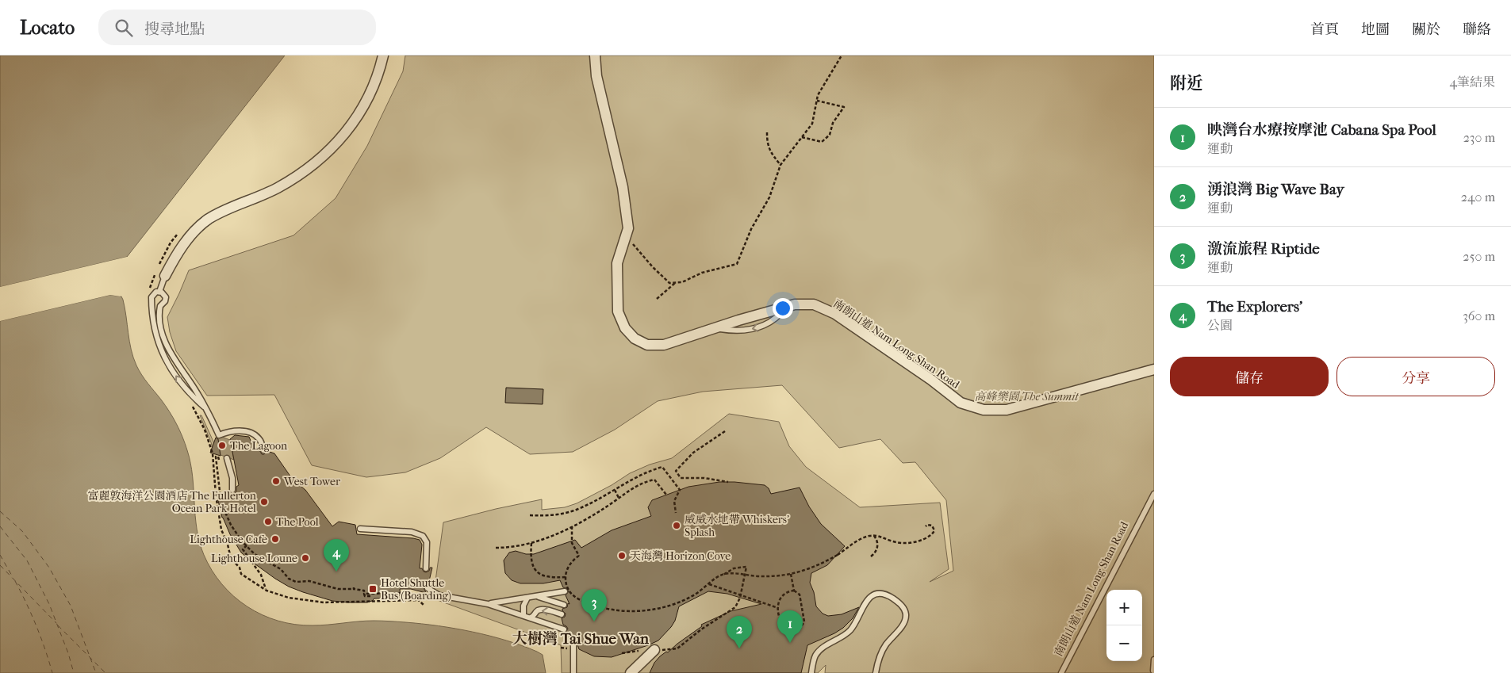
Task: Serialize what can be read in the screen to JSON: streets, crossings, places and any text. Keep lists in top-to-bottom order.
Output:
{
  "streets": {
    "street": ["南朗山道 Nam Long Shan Road"]
  },
  "districts": ["大樹灣 Tai Shue Wan"],
  "parks": ["高峰樂園 The Summit"],
  "places": {
    "other": [
      "The Lagoon",
      "West Tower",
      "富麗敦海洋公園酒店 The Fullerton Ocean Park Hotel",
      "The Pool",
      "威威水地帶 Whiskers' Splash",
      "Lighthouse Cafe",
      "天海灣 Horizon Cove",
      "Lighthouse Loune"
    ],
    "transit": ["Hotel Shuttle Bus (Boarding)"]
  },
  "page": {
    "header": "Locato",
    "search": "搜尋地點",
    "nav": [
      "首頁",
      "地圖",
      "關於",
      "聯絡"
    ],
    "heading": ["附近", "4筆結果"],
    "list": [
      {
        "mark": "1",
        "name": "映灣台水療按摩池 Cabana Spa Pool",
        "note": "運動",
        "value": "230 m"
      },
      {
        "mark": "2",
        "name": "湧浪灣 Big Wave Bay",
        "note": "運動",
        "value": "240 m"
      },
      {
        "mark": "3",
        "name": "激流旅程 Riptide",
        "note": "運動",
        "value": "250 m"
      },
      {
        "mark": "4",
        "name": "The Explorers'",
        "note": "公園",
        "value": "360 m"
      }
    ],
    "buttons": ["儲存", "分享"],
    "pins": [
      "4",
      "3",
      "1",
      "2"
    ],
    "map_buttons": ["+", "−"]
  }
}
